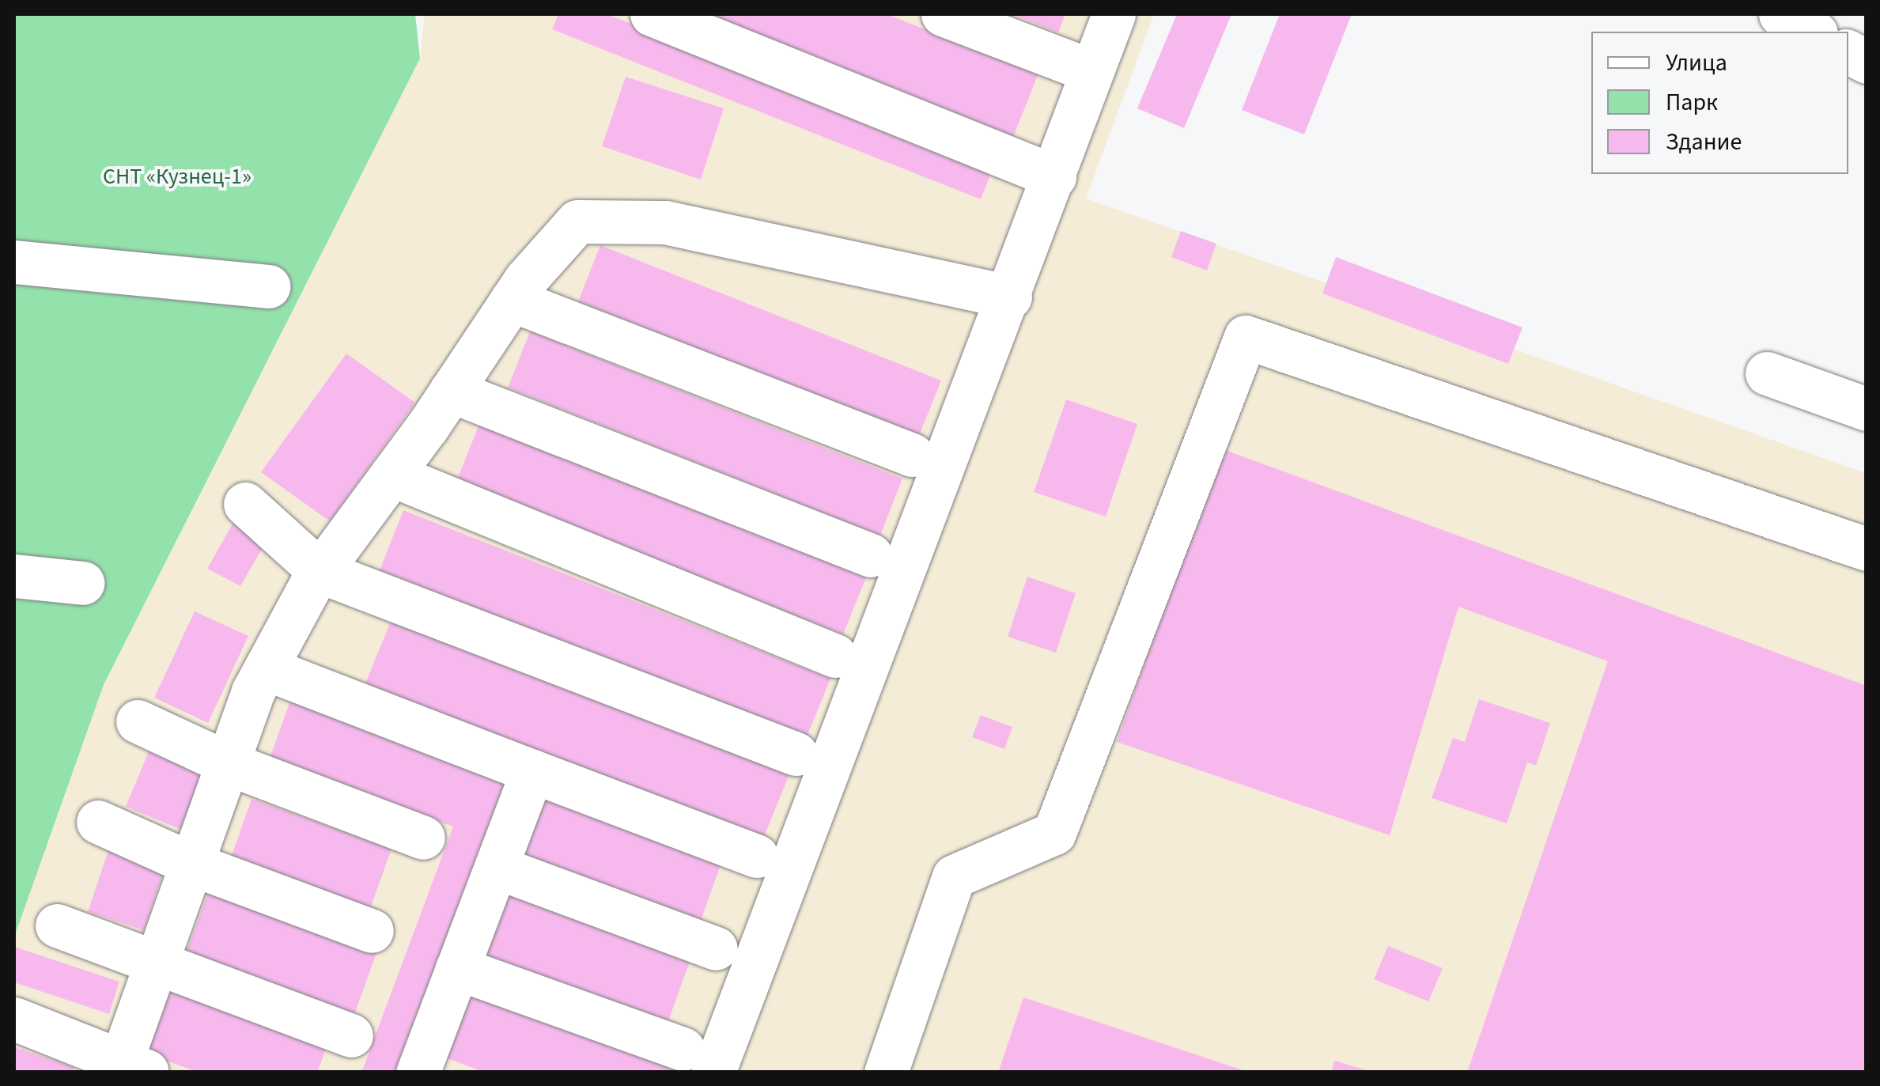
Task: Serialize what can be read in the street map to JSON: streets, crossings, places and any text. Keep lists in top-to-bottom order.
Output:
{
  "parks": ["СНТ «Кузнец-1»"],
  "legend": ["Улица", "Парк", "Здание"]
}
